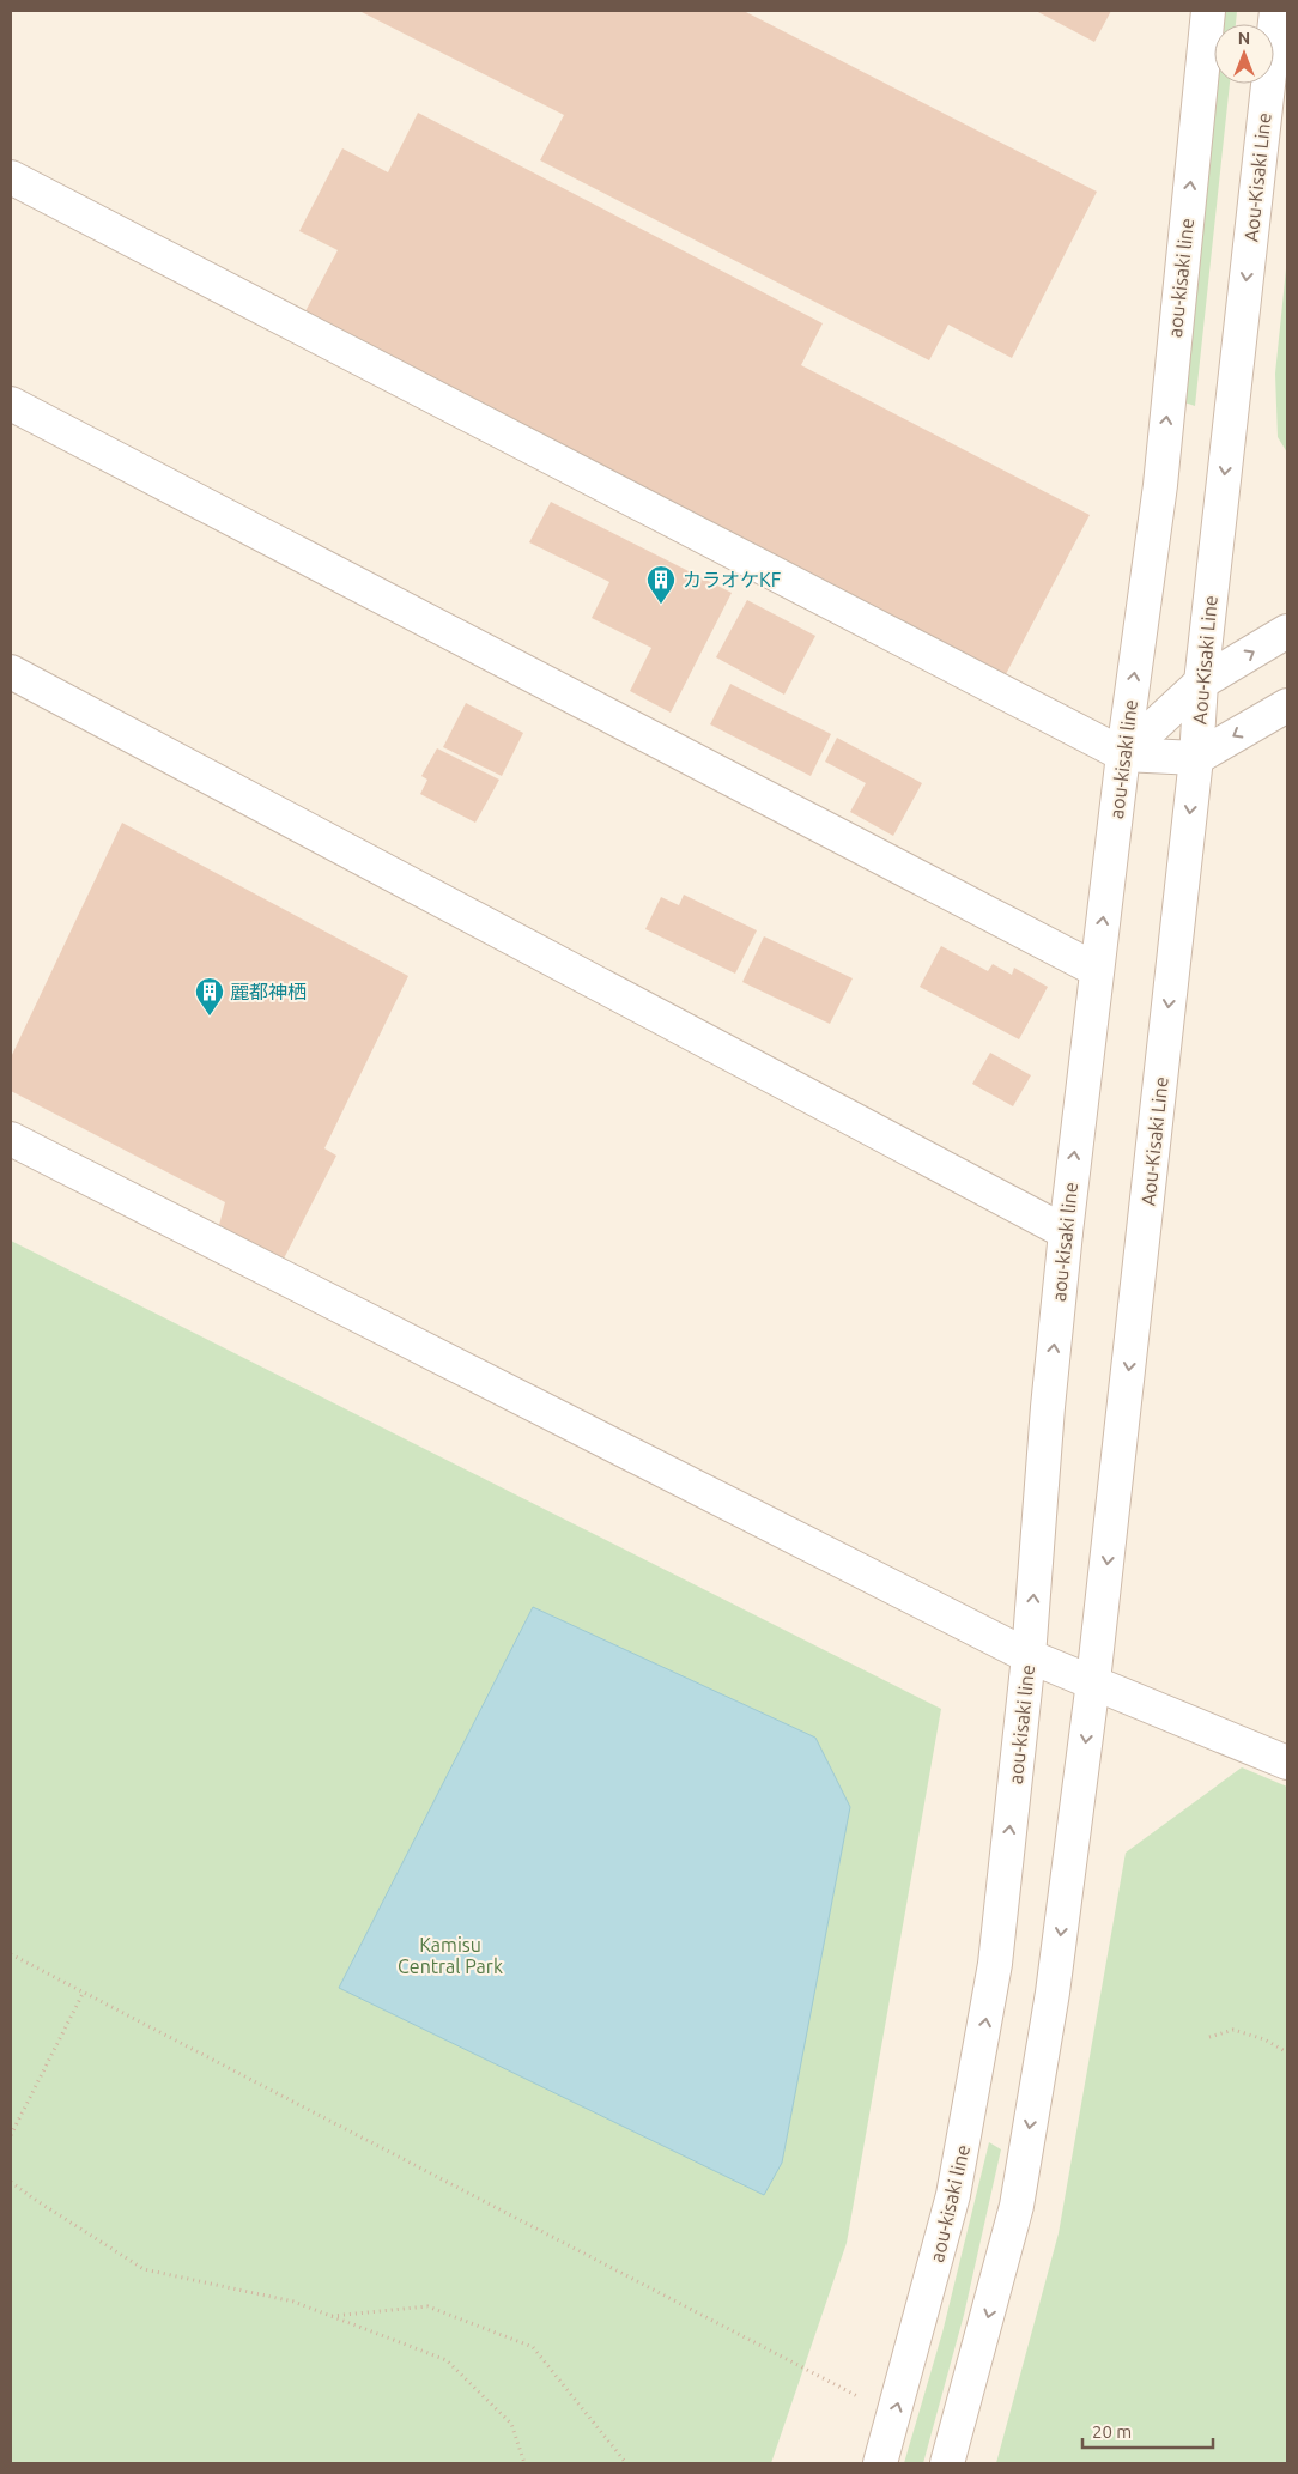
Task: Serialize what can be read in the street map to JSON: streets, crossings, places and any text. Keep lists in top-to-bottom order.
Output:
{
  "streets": {
    "street": ["Aou-Kisaki Line", "aou-kisaki line"]
  },
  "one_way": ["Aou-Kisaki Line"],
  "parks": ["Kamisu Central Park"],
  "places": {
    "building": ["カラオケKF", "麗都神栖"]
  },
  "scale_bar": "20 m",
  "north": "top"
}
